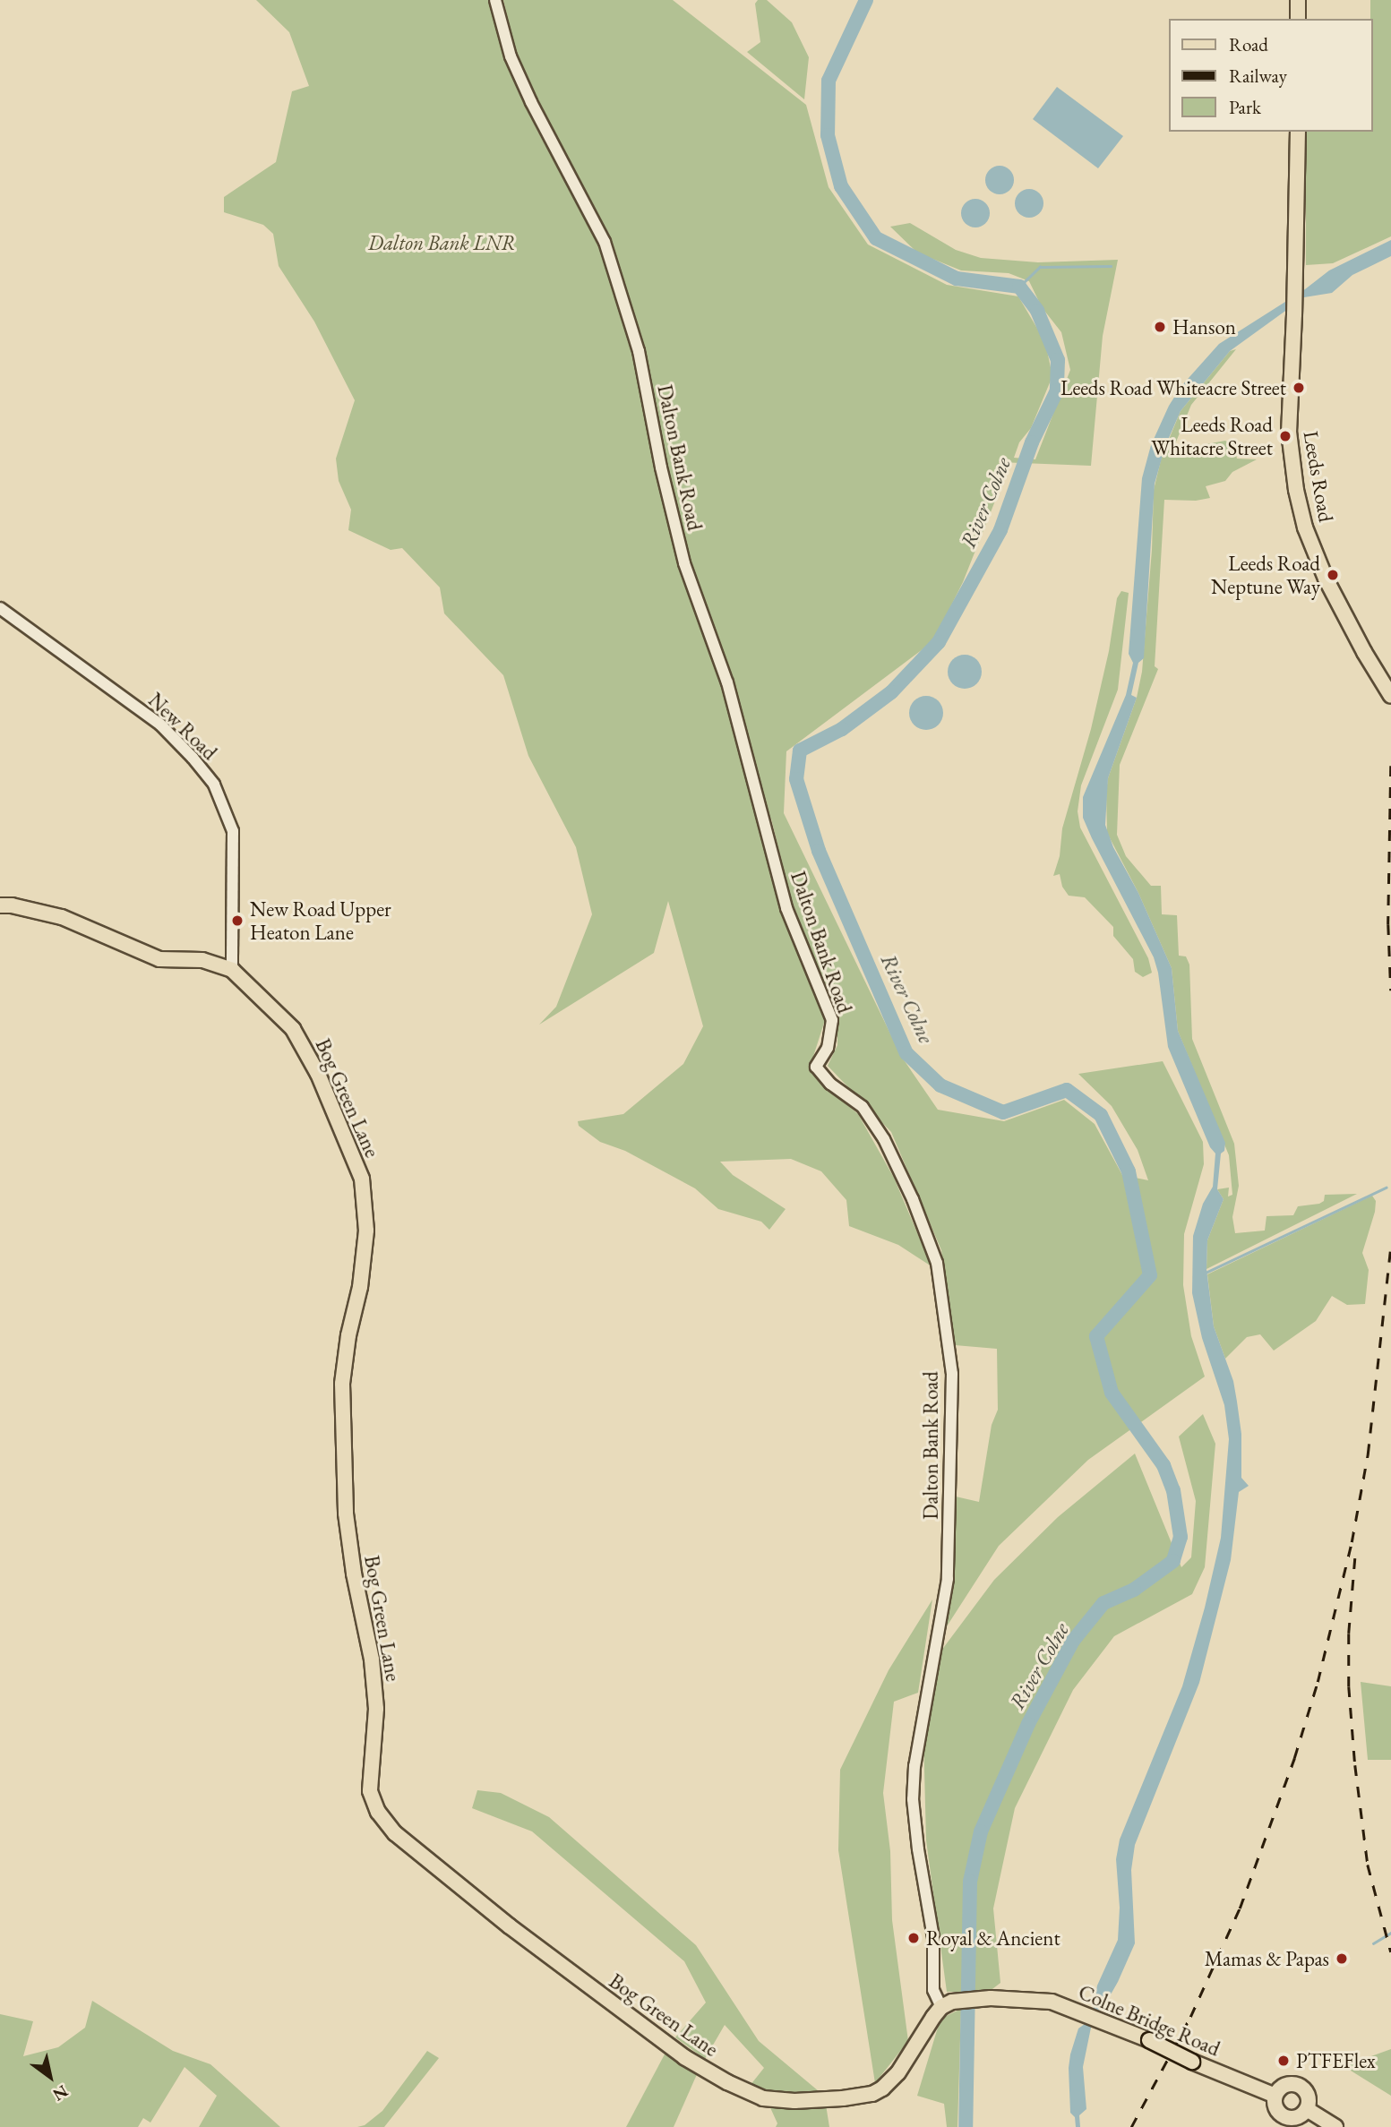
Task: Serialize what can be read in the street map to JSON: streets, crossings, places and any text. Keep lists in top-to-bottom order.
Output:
{
  "streets": {
    "main road": ["Leeds Road", "Bog Green Lane", "Colne Bridge Road"],
    "street": ["Dalton Bank Road", "New Road"]
  },
  "crossings": [
    ["Dalton Bank Road", "Bog Green Lane"],
    ["Dalton Bank Road", "Colne Bridge Road"],
    ["New Road", "Bog Green Lane"],
    ["Bog Green Lane", "Colne Bridge Road"]
  ],
  "water": ["River Colne"],
  "parks": ["Dalton Bank LNR"],
  "places": [
    "Hanson",
    "Leeds Road Whiteacre Street",
    "Leeds Road Whitacre Street",
    "Leeds Road Neptune Way",
    "New Road Upper Heaton Lane",
    "Royal & Ancient",
    "Mamas & Papas",
    "PTFEFlex"
  ],
  "legend": ["Road", "Railway", "Park"],
  "north": "bottom right"
}
